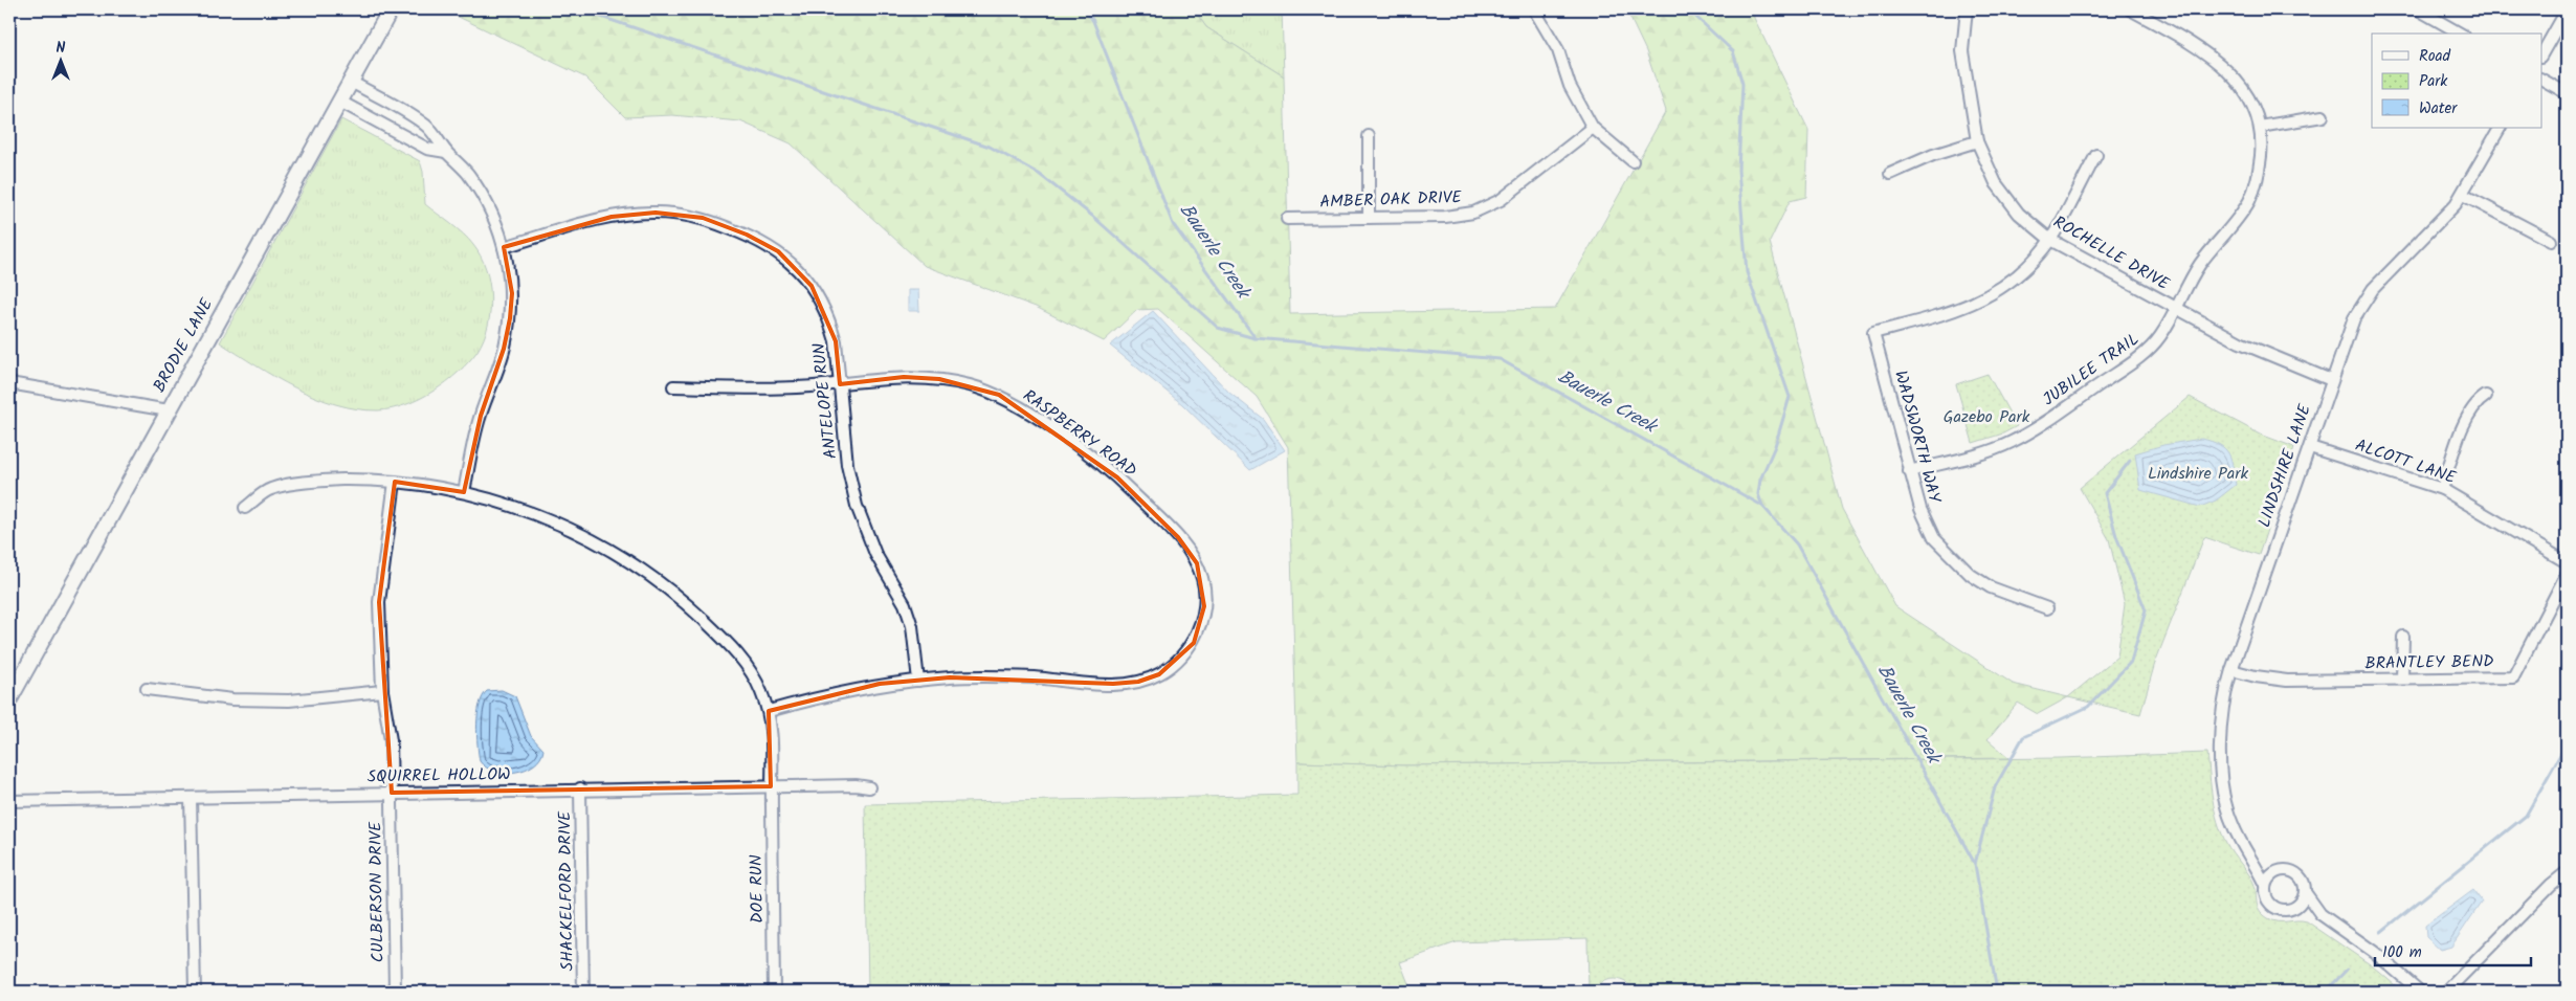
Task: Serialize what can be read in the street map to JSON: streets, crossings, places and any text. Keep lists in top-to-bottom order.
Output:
{
  "streets": {
    "main road": ["BRODIE LANE"],
    "street": [
      "AMBER OAK DRIVE",
      "ROCHELLE DRIVE",
      "JUBILEE TRAIL",
      "ANTELOPE RUN",
      "RASPBERRY ROAD",
      "WADSWORTH WAY",
      "ALCOTT LANE",
      "LINDSHIRE LANE",
      "BRANTLEY BEND",
      "SQUIRREL HOLLOW",
      "DOE RUN",
      "SHACKELFORD DRIVE",
      "CULBERSON DRIVE"
    ]
  },
  "crossings": [
    ["ROCHELLE DRIVE", "JUBILEE TRAIL"],
    ["ROCHELLE DRIVE", "WADSWORTH WAY"],
    ["ROCHELLE DRIVE", "LINDSHIRE LANE"],
    ["JUBILEE TRAIL", "WADSWORTH WAY"],
    ["ANTELOPE RUN", "RASPBERRY ROAD"],
    ["RASPBERRY ROAD", "DOE RUN"],
    ["ALCOTT LANE", "LINDSHIRE LANE"],
    ["LINDSHIRE LANE", "BRANTLEY BEND"],
    ["SQUIRREL HOLLOW", "DOE RUN"],
    ["SQUIRREL HOLLOW", "SHACKELFORD DRIVE"],
    ["SQUIRREL HOLLOW", "CULBERSON DRIVE"],
    ["DOE RUN", "CULBERSON DRIVE"]
  ],
  "water": ["Bauerle Creek"],
  "parks": ["Gazebo Park", "Lindshire Park"],
  "legend": ["Road", "Park", "Water"],
  "scale_bar": "100 m",
  "north": "top"
}
